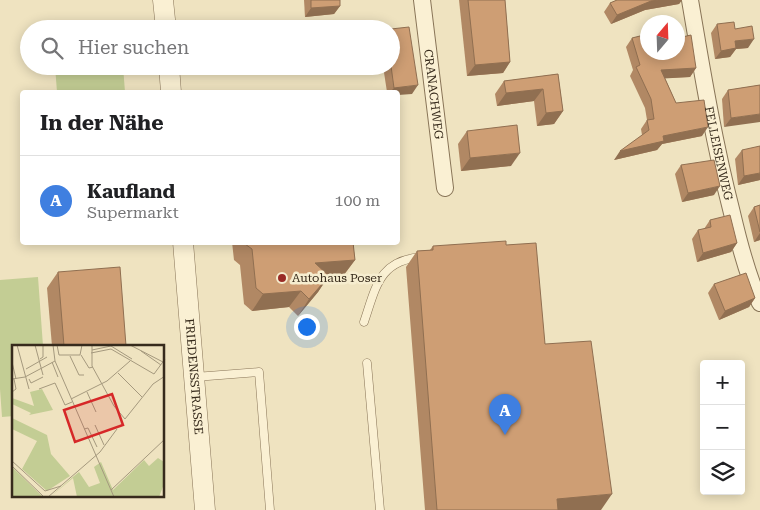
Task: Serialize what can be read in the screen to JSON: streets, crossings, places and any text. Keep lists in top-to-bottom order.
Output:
{
  "streets": {
    "street": ["CRANACHWEG", "FELLEISENWEG", "FRIEDENSSTRASSE"]
  },
  "places": ["Autohaus Poser"],
  "north": "top",
  "page": {
    "search": "Hier suchen",
    "heading": "In der Nähe",
    "list": [
      {
        "mark": "A",
        "name": "Kaufland",
        "note": "Supermarkt",
        "value": "100 m"
      }
    ],
    "map_buttons": ["+", "−"],
    "pins": "A"
  }
}
